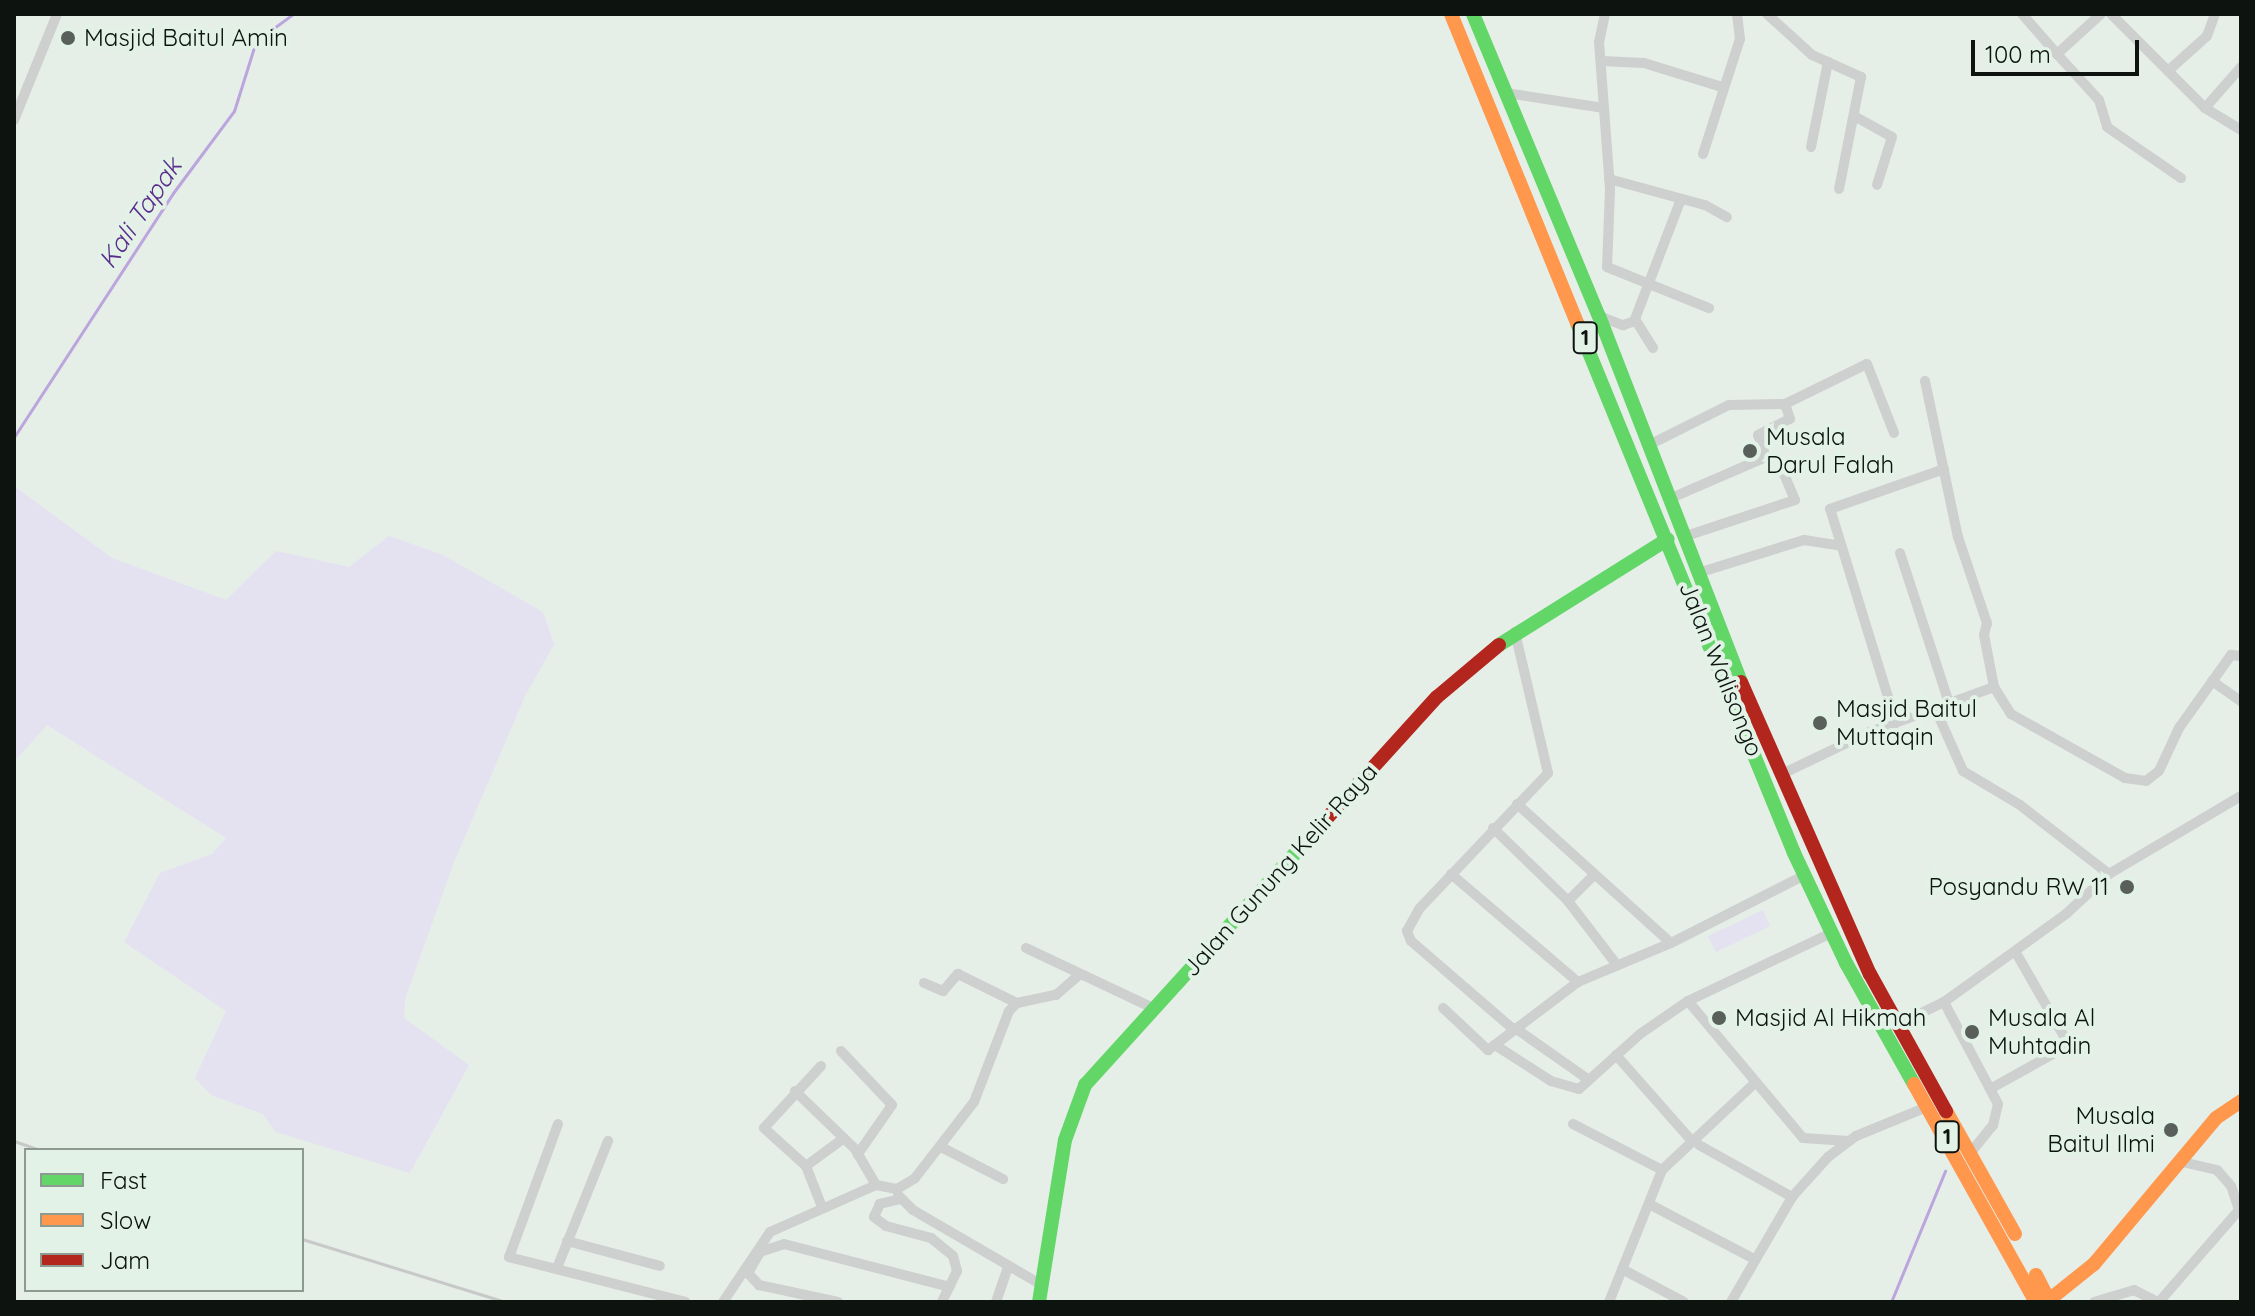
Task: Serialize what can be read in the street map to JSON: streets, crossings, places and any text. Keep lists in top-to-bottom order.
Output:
{
  "streets": {
    "main road": ["1", "Jalan Walisongo", "Jalan Gunung Kelir Raya"]
  },
  "crossings": [
    ["Jalan Walisongo", "Jalan Gunung Kelir Raya"]
  ],
  "water": ["Kali Tapak"],
  "places": [
    "Masjid Baitul Amin",
    "Musala Darul Falah",
    "Masjid Baitul Muttaqin",
    "Posyandu RW 11",
    "Masjid Al Hikmah",
    "Musala Al Muhtadin",
    "Musala Baitul Ilmi"
  ],
  "legend": ["Fast", "Slow", "Jam"],
  "scale_bar": "100 m"
}
